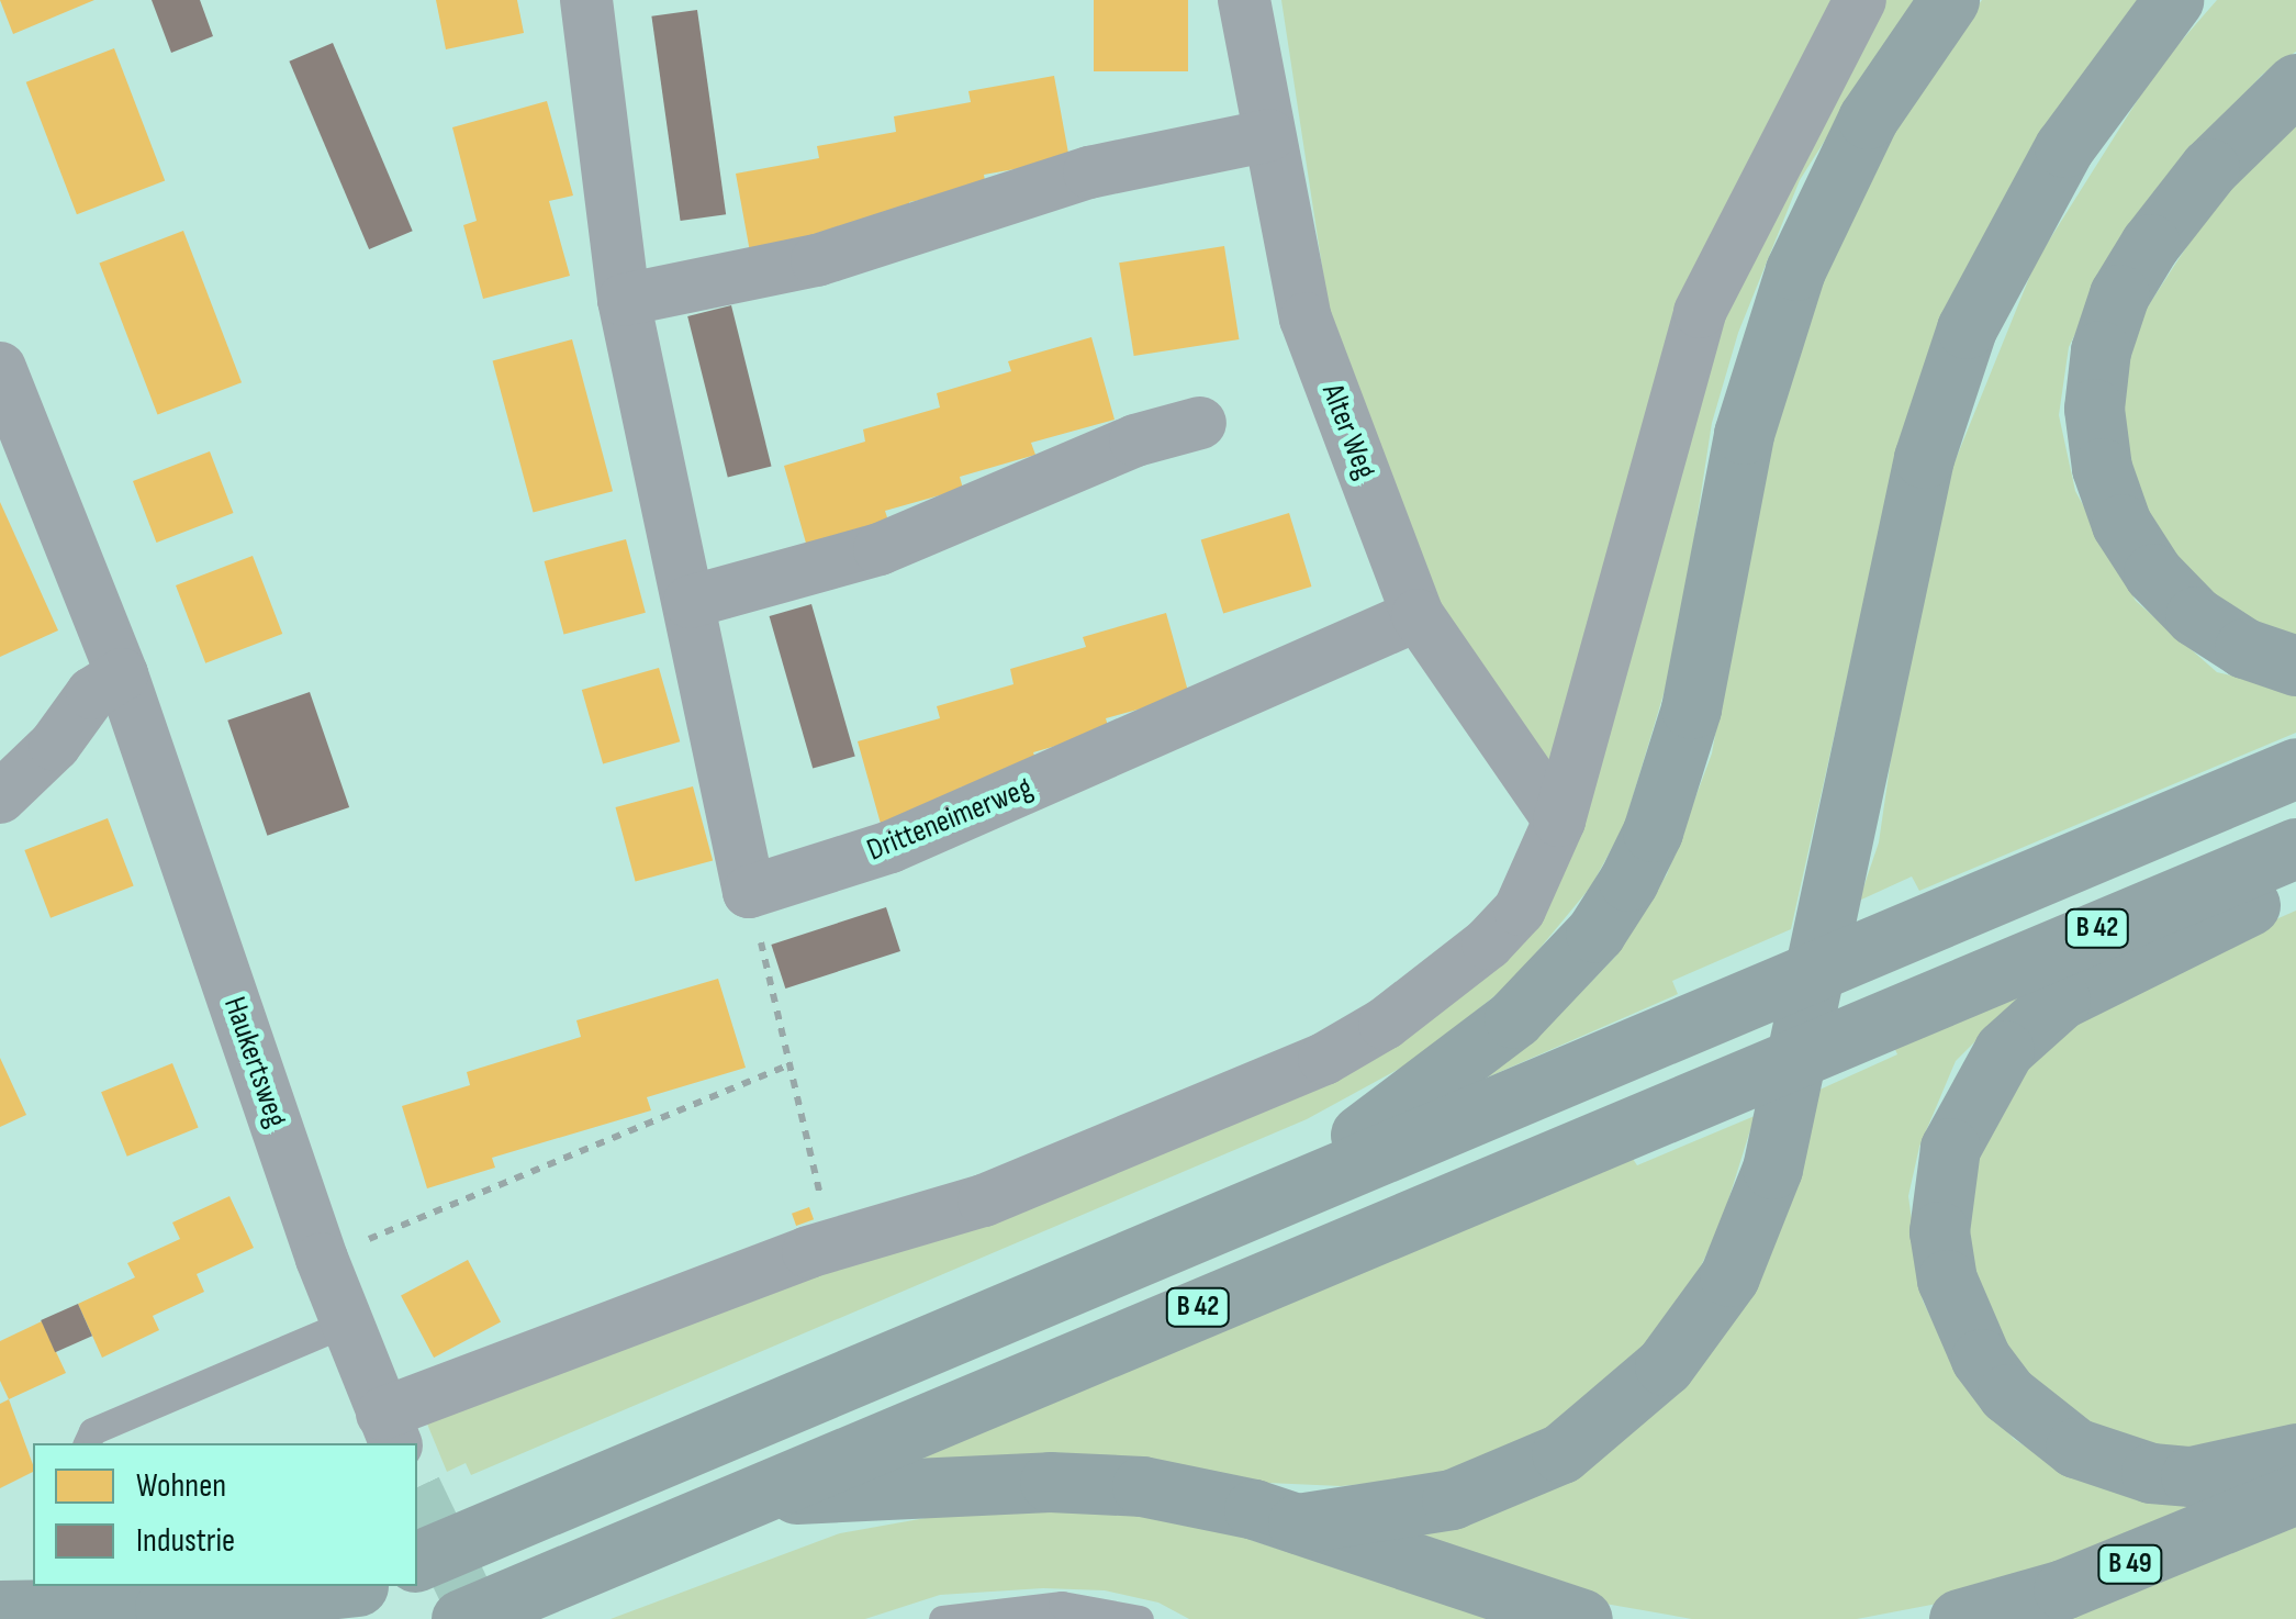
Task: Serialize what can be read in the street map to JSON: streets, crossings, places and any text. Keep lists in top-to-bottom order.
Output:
{
  "streets": {
    "highway": ["B 42", "B 49"],
    "street": ["Alter Weg", "Dritteneimerweg", "Haukertsweg"]
  },
  "crossings": [
    ["Alter Weg", "Dritteneimerweg"]
  ],
  "legend": ["Wohnen", "Industrie"]
}
